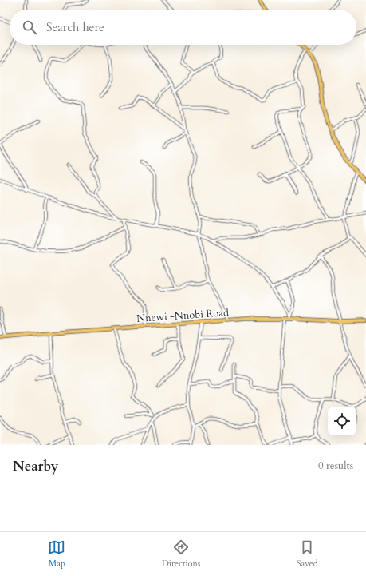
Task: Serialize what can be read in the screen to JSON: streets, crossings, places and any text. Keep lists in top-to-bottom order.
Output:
{
  "streets": {
    "main road": ["Nnewi -Nnobi Road"]
  },
  "page": {
    "search": "Search here",
    "heading": ["Nearby", "0 results"],
    "nav": ["Map", "Directions", "Saved"]
  }
}
